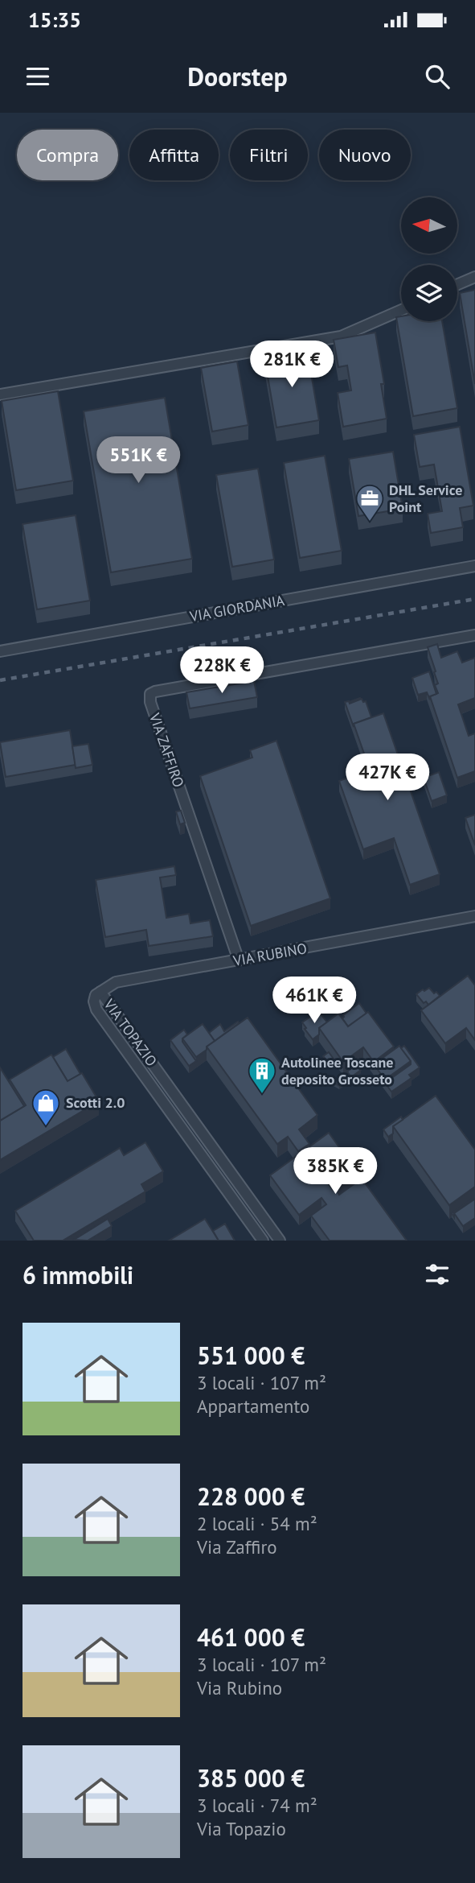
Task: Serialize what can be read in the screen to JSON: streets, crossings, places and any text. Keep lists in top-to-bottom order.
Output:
{
  "streets": {
    "street": [
      "VIA GIORDANIA",
      "VIA ZAFFIRO",
      "VIA RUBINO",
      "VIA TOPAZIO"
    ]
  },
  "crossings": [
    ["VIA ZAFFIRO", "VIA RUBINO"],
    ["VIA RUBINO", "VIA TOPAZIO"]
  ],
  "places": {
    "office": ["DHL Service Point"],
    "building": ["Autolinee Toscane deposito Grosseto"],
    "shop": ["Scotti 2.0"]
  },
  "north": "left",
  "page": {
    "status": "15:35",
    "header": "Doorstep",
    "chip": [
      "Compra",
      "Affitta",
      "Filtri",
      "Nuovo"
    ],
    "price": [
      "281K €",
      "551K €",
      "228K €",
      "427K €",
      "461K €",
      "385K €"
    ],
    "heading": "6 immobili",
    "list": [
      {
        "name": "551 000 €",
        "note": "3 locali · 107 m² · Appartamento"
      },
      {
        "name": "228 000 €",
        "note": "2 locali · 54 m² · Via Zaffiro"
      },
      {
        "name": "461 000 €",
        "note": "3 locali · 107 m² · Via Rubino"
      },
      {
        "name": "385 000 €",
        "note": "3 locali · 74 m² · Via Topazio"
      }
    ]
  }
}
